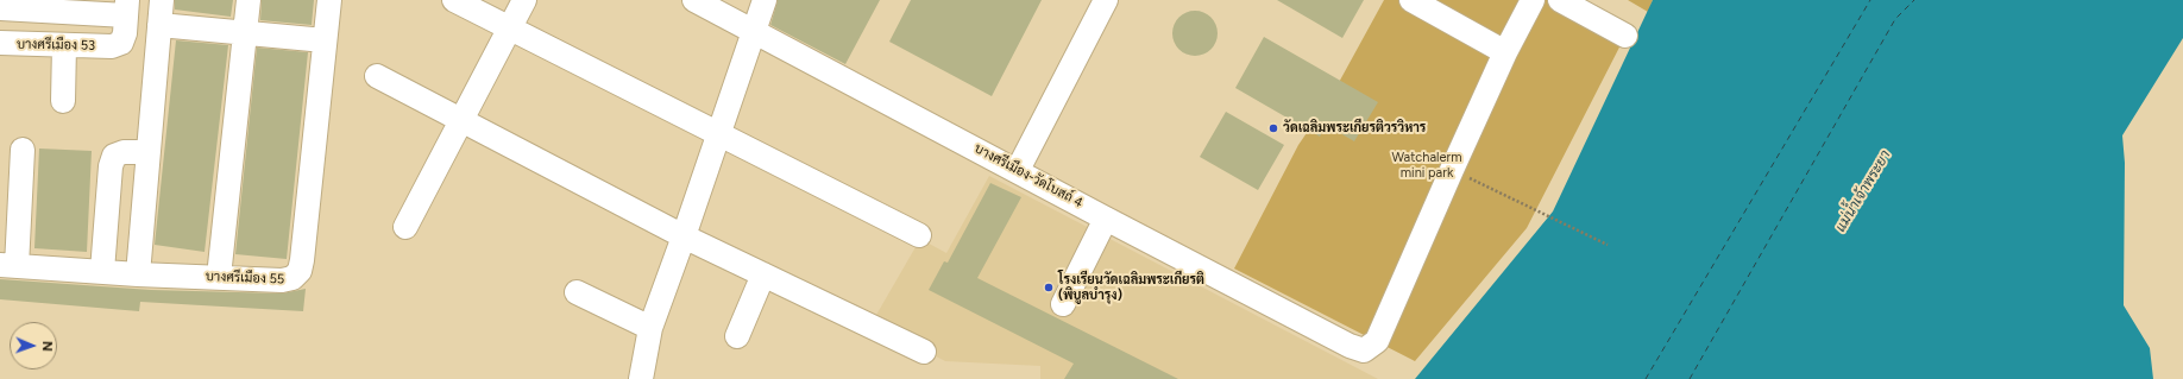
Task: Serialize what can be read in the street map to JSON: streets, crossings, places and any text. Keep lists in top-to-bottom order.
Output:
{
  "streets": {
    "street": ["บางศรีเมือง 53", "บางศรีเมือง-วัดโบสถ์ 4", "บางศรีเมือง 55"]
  },
  "water": ["แม่น้ำเจ้าพระยา"],
  "parks": ["Watchalerm mini park"],
  "places": ["วัดเฉลิมพระเกียรติวรวิหาร", "โรงเรียนวัดเฉลิมพระเกียรติ (พิบูลบำรุง)"],
  "north": "right"
}
